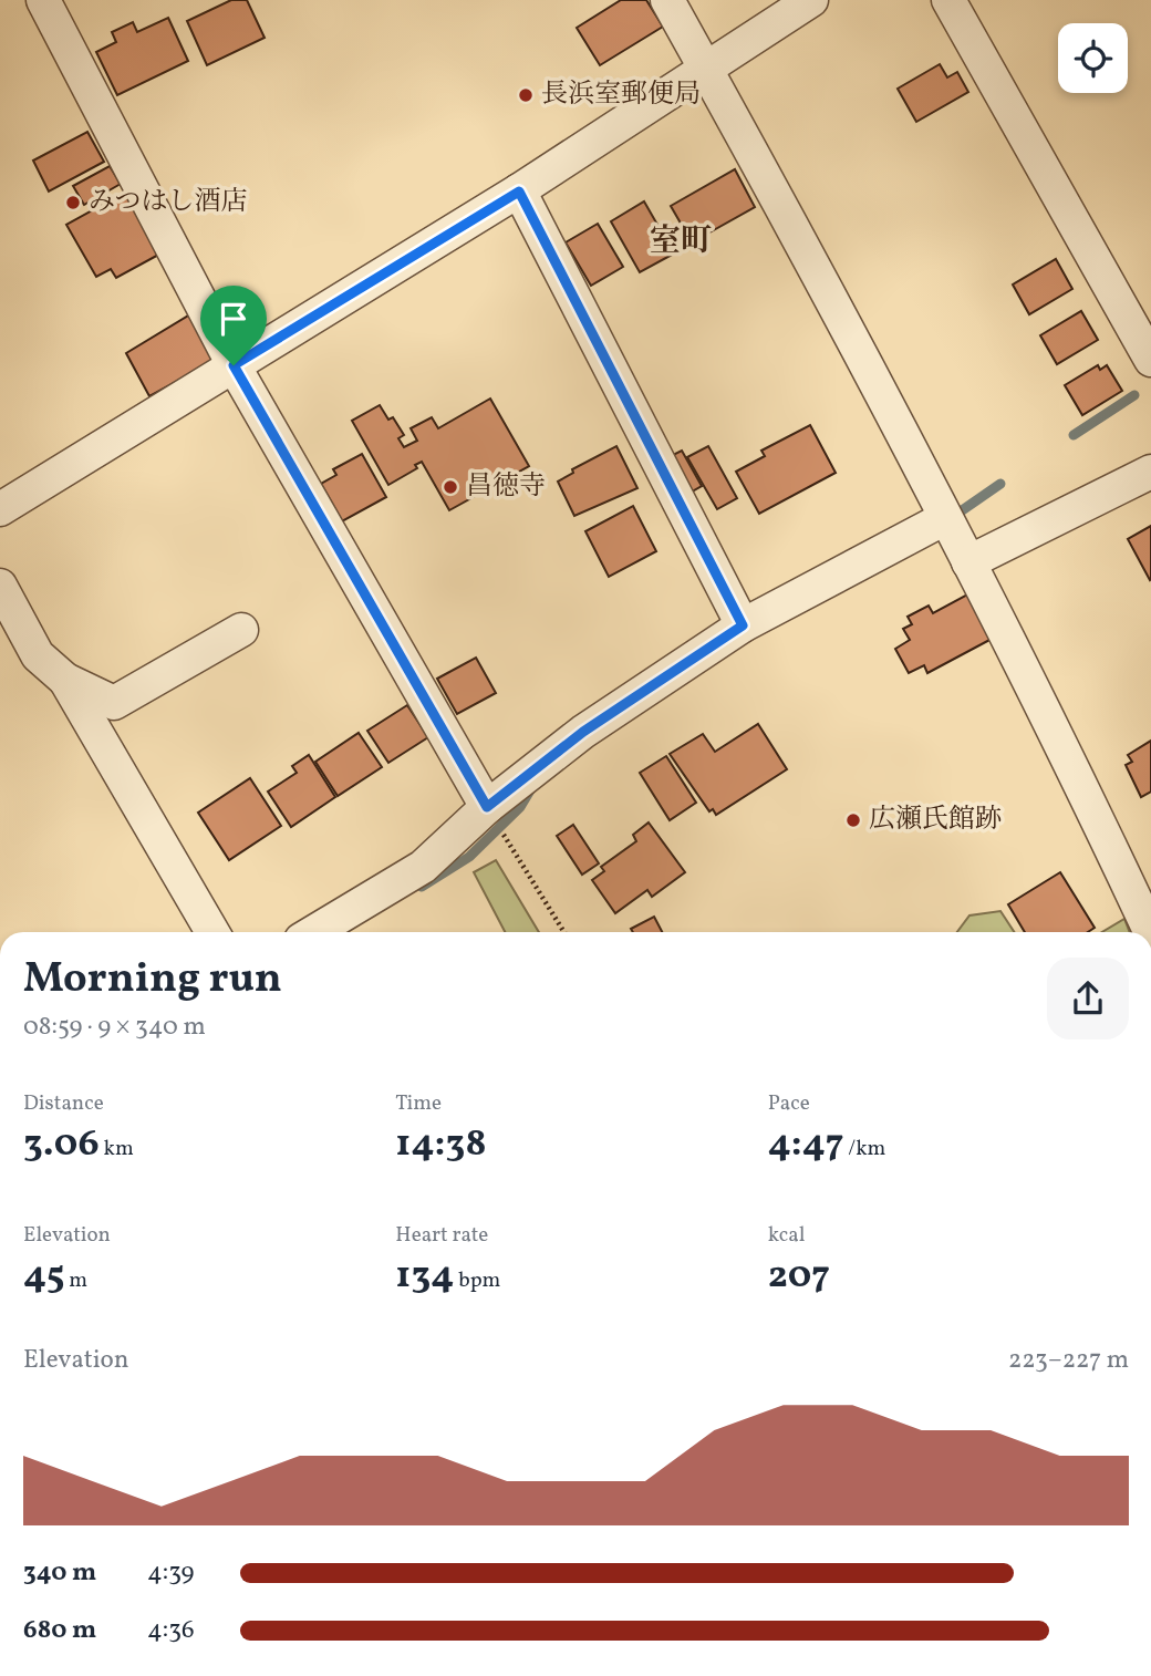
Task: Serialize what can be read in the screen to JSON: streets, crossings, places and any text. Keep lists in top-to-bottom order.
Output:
{
  "districts": ["室町"],
  "places": [
    "長浜室郵便局",
    "みつはし酒店",
    "昌徳寺",
    "広瀬氏館跡"
  ],
  "page": {
    "heading": ["Morning run", "08:59 · 9 × 340 m"],
    "stats": [
      ["Distance", "3.06 km"],
      ["Time", "14:38"],
      ["Pace", "4:47 /km"],
      ["Elevation", "45 m"],
      ["Heart rate", "134 bpm"],
      ["kcal", "207"]
    ],
    "chart": ["Elevation", "223–227 m"],
    "list": [
      {
        "name": "340 m",
        "note": "4:39"
      },
      {
        "name": "680 m",
        "note": "4:36"
      }
    ]
  }
}
